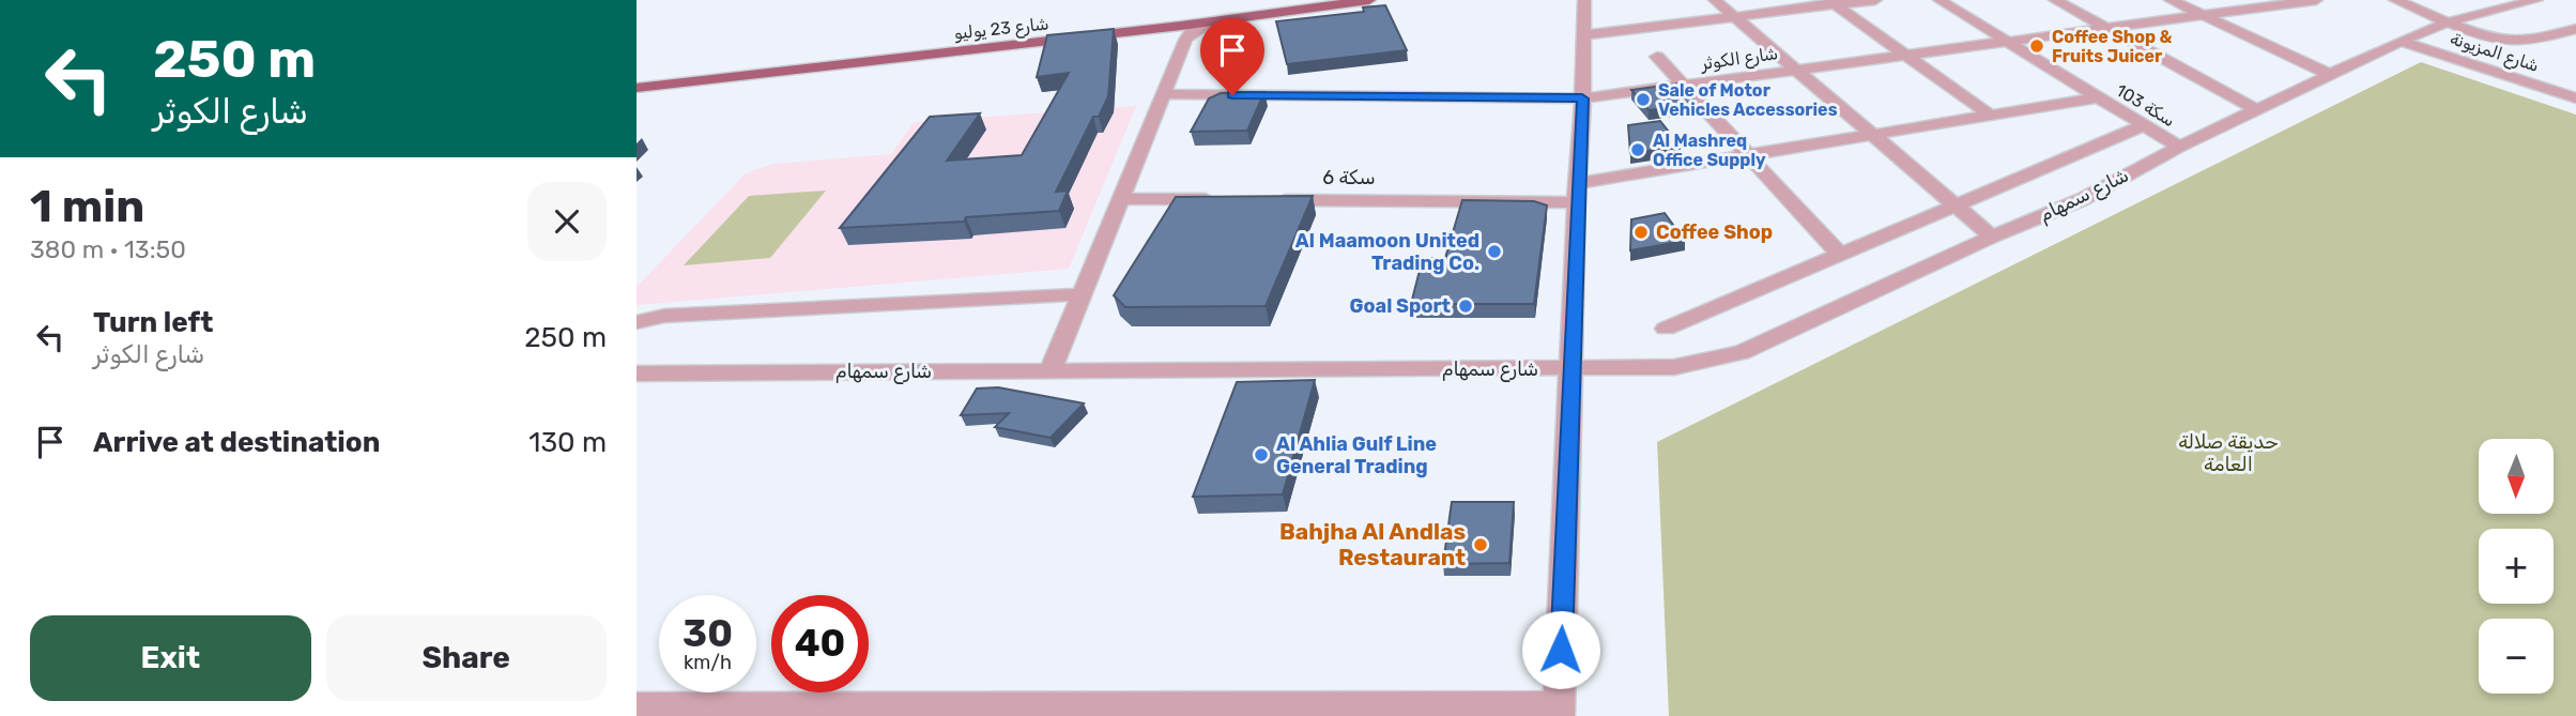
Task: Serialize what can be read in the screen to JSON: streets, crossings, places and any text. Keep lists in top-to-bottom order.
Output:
{
  "streets": {
    "main road": ["شارع 23 يوليو"],
    "street": [
      "شارع المزيونة",
      "شارع الكوثر",
      "سكة 103",
      "سكة 6",
      "شارع سمهام"
    ]
  },
  "crossings": [
    ["شارع المزيونة", "شارع سمهام"],
    ["شارع الكوثر", "سكة 103"],
    ["سكة 103", "سكة 6"],
    ["سكة 103", "شارع سمهام"]
  ],
  "parks": ["حديقة صلالة العامة"],
  "places": [
    "Coffee Shop & Fruits Juicer",
    "Sale of Motor Vehicles Accessories",
    "Al Mashreq Office Supply",
    "Coffee Shop",
    "Al Maamoon United Trading Co.",
    "Goal Sport",
    "Al Ahlia Gulf Line General Trading",
    "Bahjha Al Andlas Restaurant"
  ],
  "north": "bottom",
  "page": {
    "turn": ["250 m", "شارع الكوثر"],
    "heading": ["1 min", "380 m · 13:50"],
    "list": [
      {
        "name": "Turn left",
        "note": "شارع الكوثر",
        "value": "250 m"
      },
      {
        "name": "Arrive at destination",
        "value": "130 m"
      }
    ],
    "map_buttons": ["+", "−"],
    "speed": "30 km/h",
    "limit": "40",
    "buttons": ["Exit", "Share"]
  }
}
